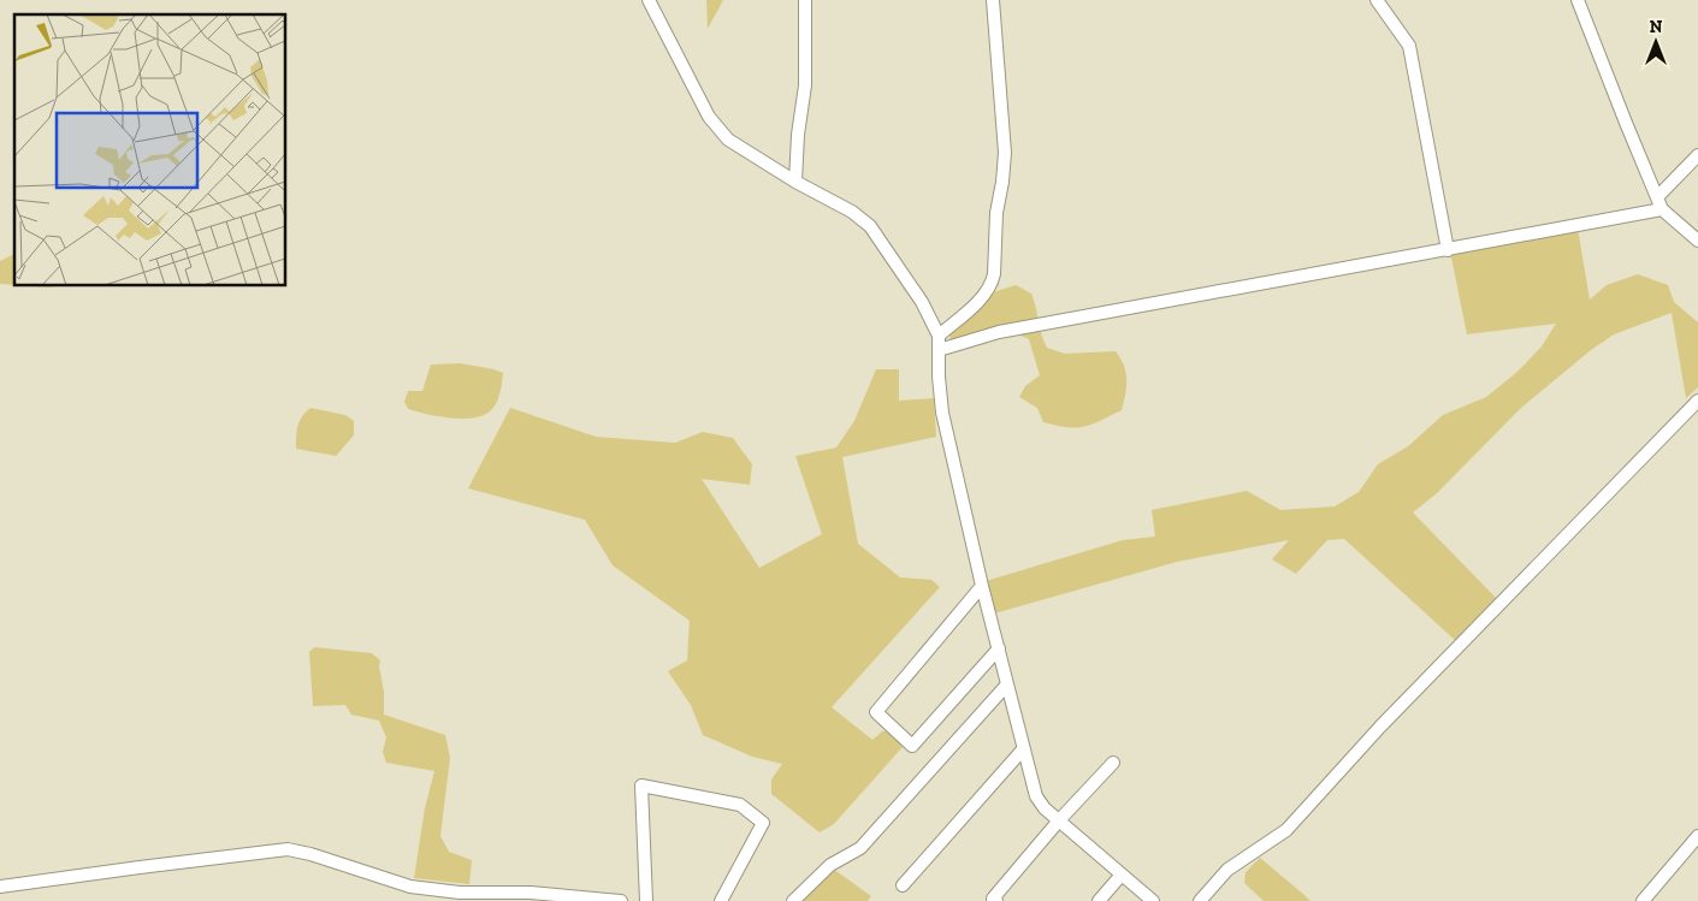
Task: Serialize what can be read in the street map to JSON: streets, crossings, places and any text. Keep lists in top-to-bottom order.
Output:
{
  "north": "top"
}
